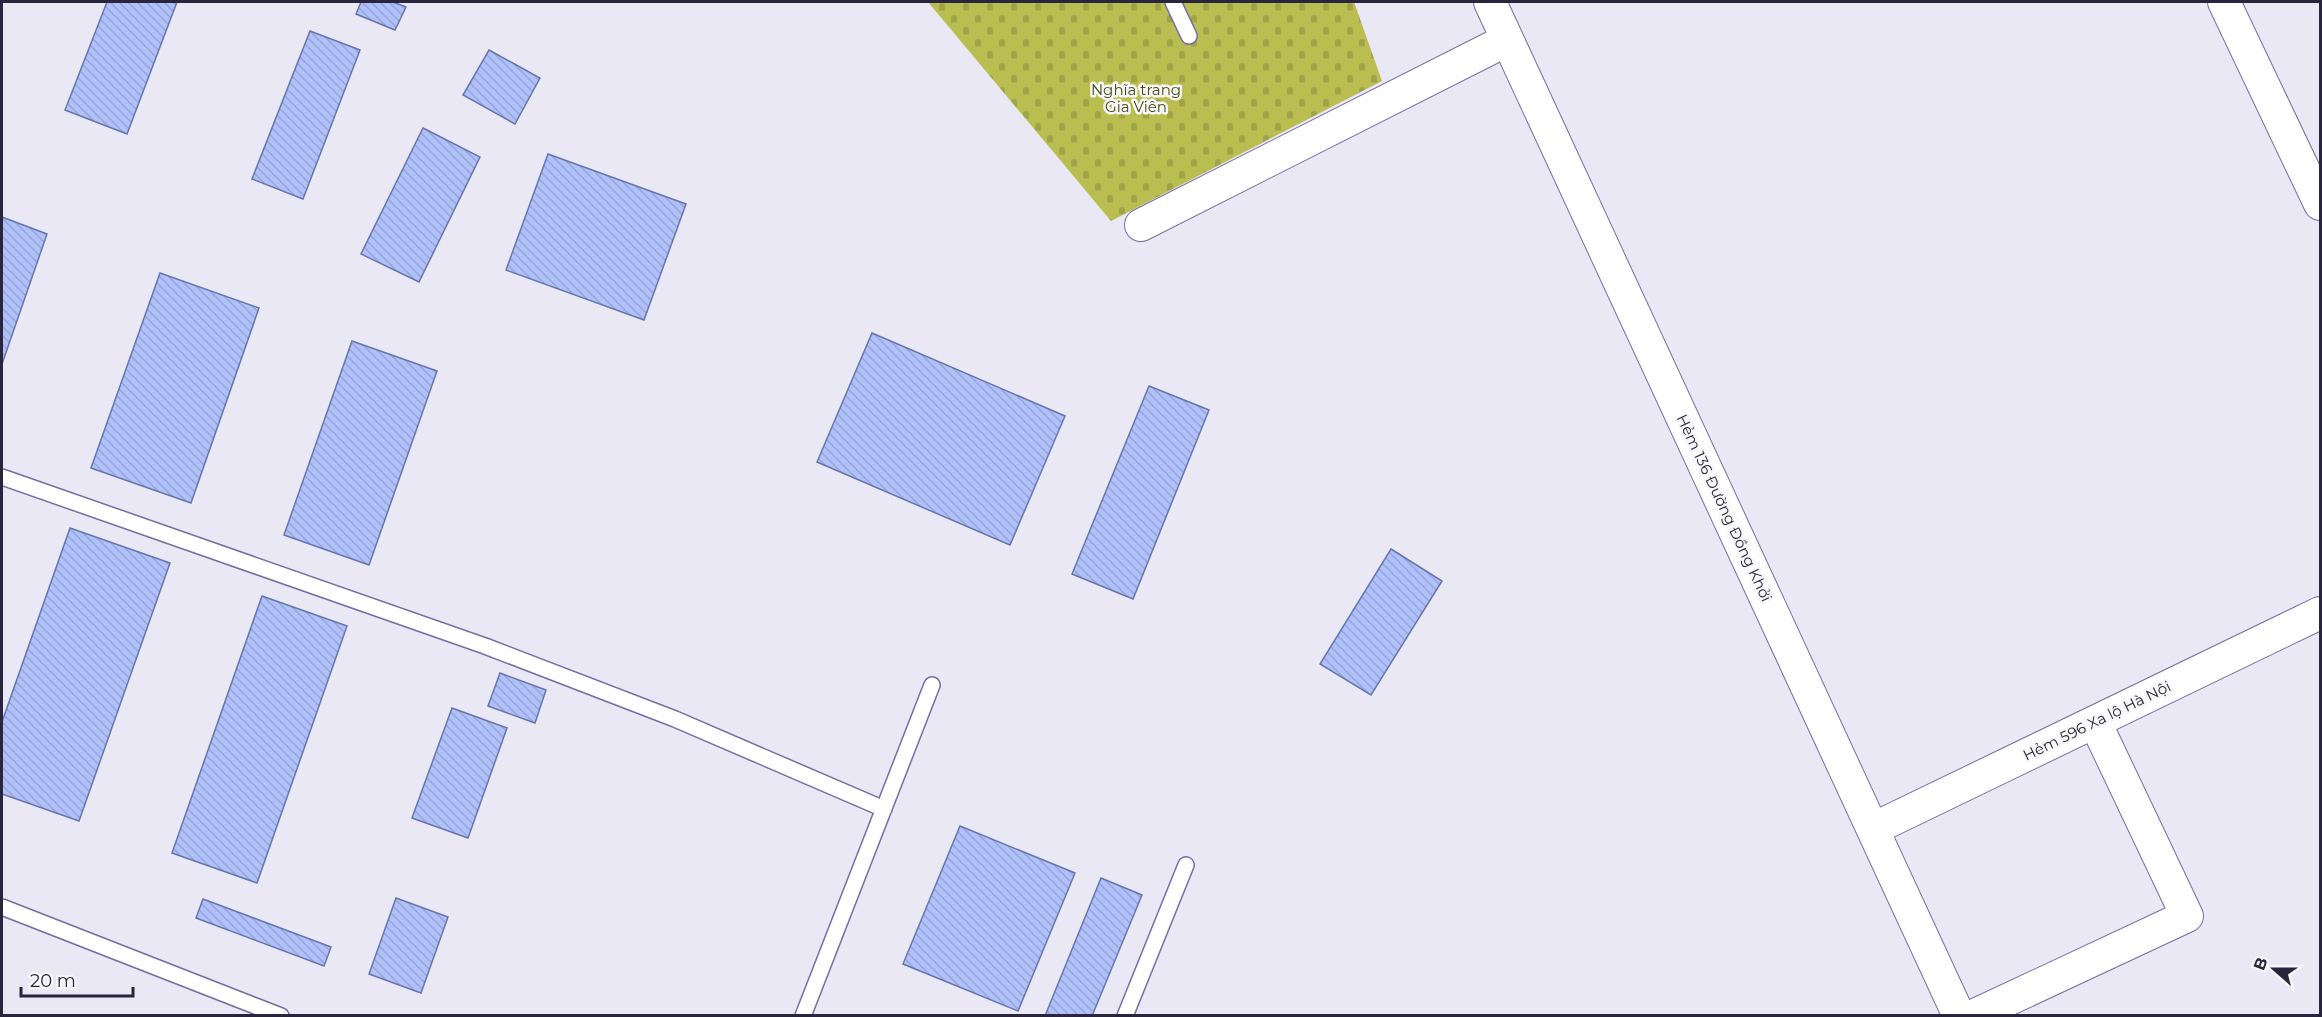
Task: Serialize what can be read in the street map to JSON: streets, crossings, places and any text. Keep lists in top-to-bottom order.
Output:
{
  "streets": {
    "street": ["Hẻm 136 Đường Đồng Khởi", "Hẻm 596 Xa lộ Hà Nội"]
  },
  "crossings": [
    ["Hẻm 136 Đường Đồng Khởi", "Hẻm 596 Xa lộ Hà Nội"]
  ],
  "parks": ["Nghĩa trang Gia Viên"],
  "scale_bar": "20 m",
  "north": "left"
}
